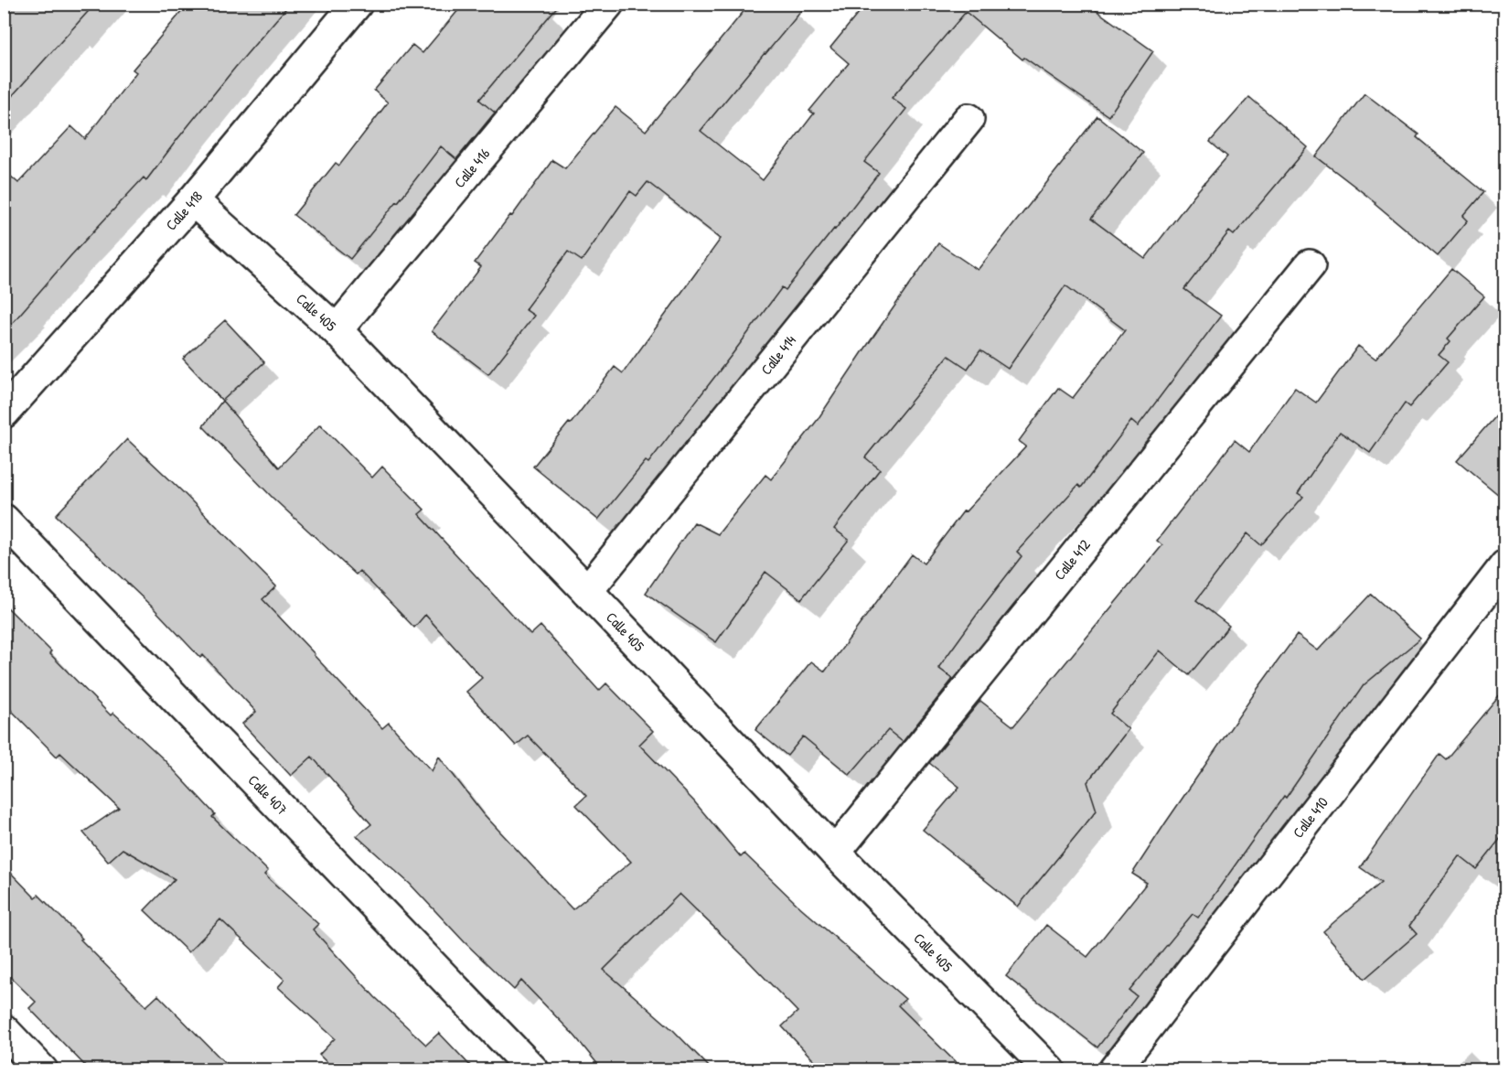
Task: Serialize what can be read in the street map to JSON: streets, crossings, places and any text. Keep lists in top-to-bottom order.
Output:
{
  "streets": {
    "street": [
      "Calle 416",
      "Calle 418",
      "Calle 405",
      "Calle 414",
      "Calle 412",
      "Calle 407",
      "Calle 410"
    ]
  },
  "crossings": [
    ["Calle 416", "Calle 405"],
    ["Calle 418", "Calle 405"],
    ["Calle 405", "Calle 414"],
    ["Calle 405", "Calle 412"]
  ]
}
